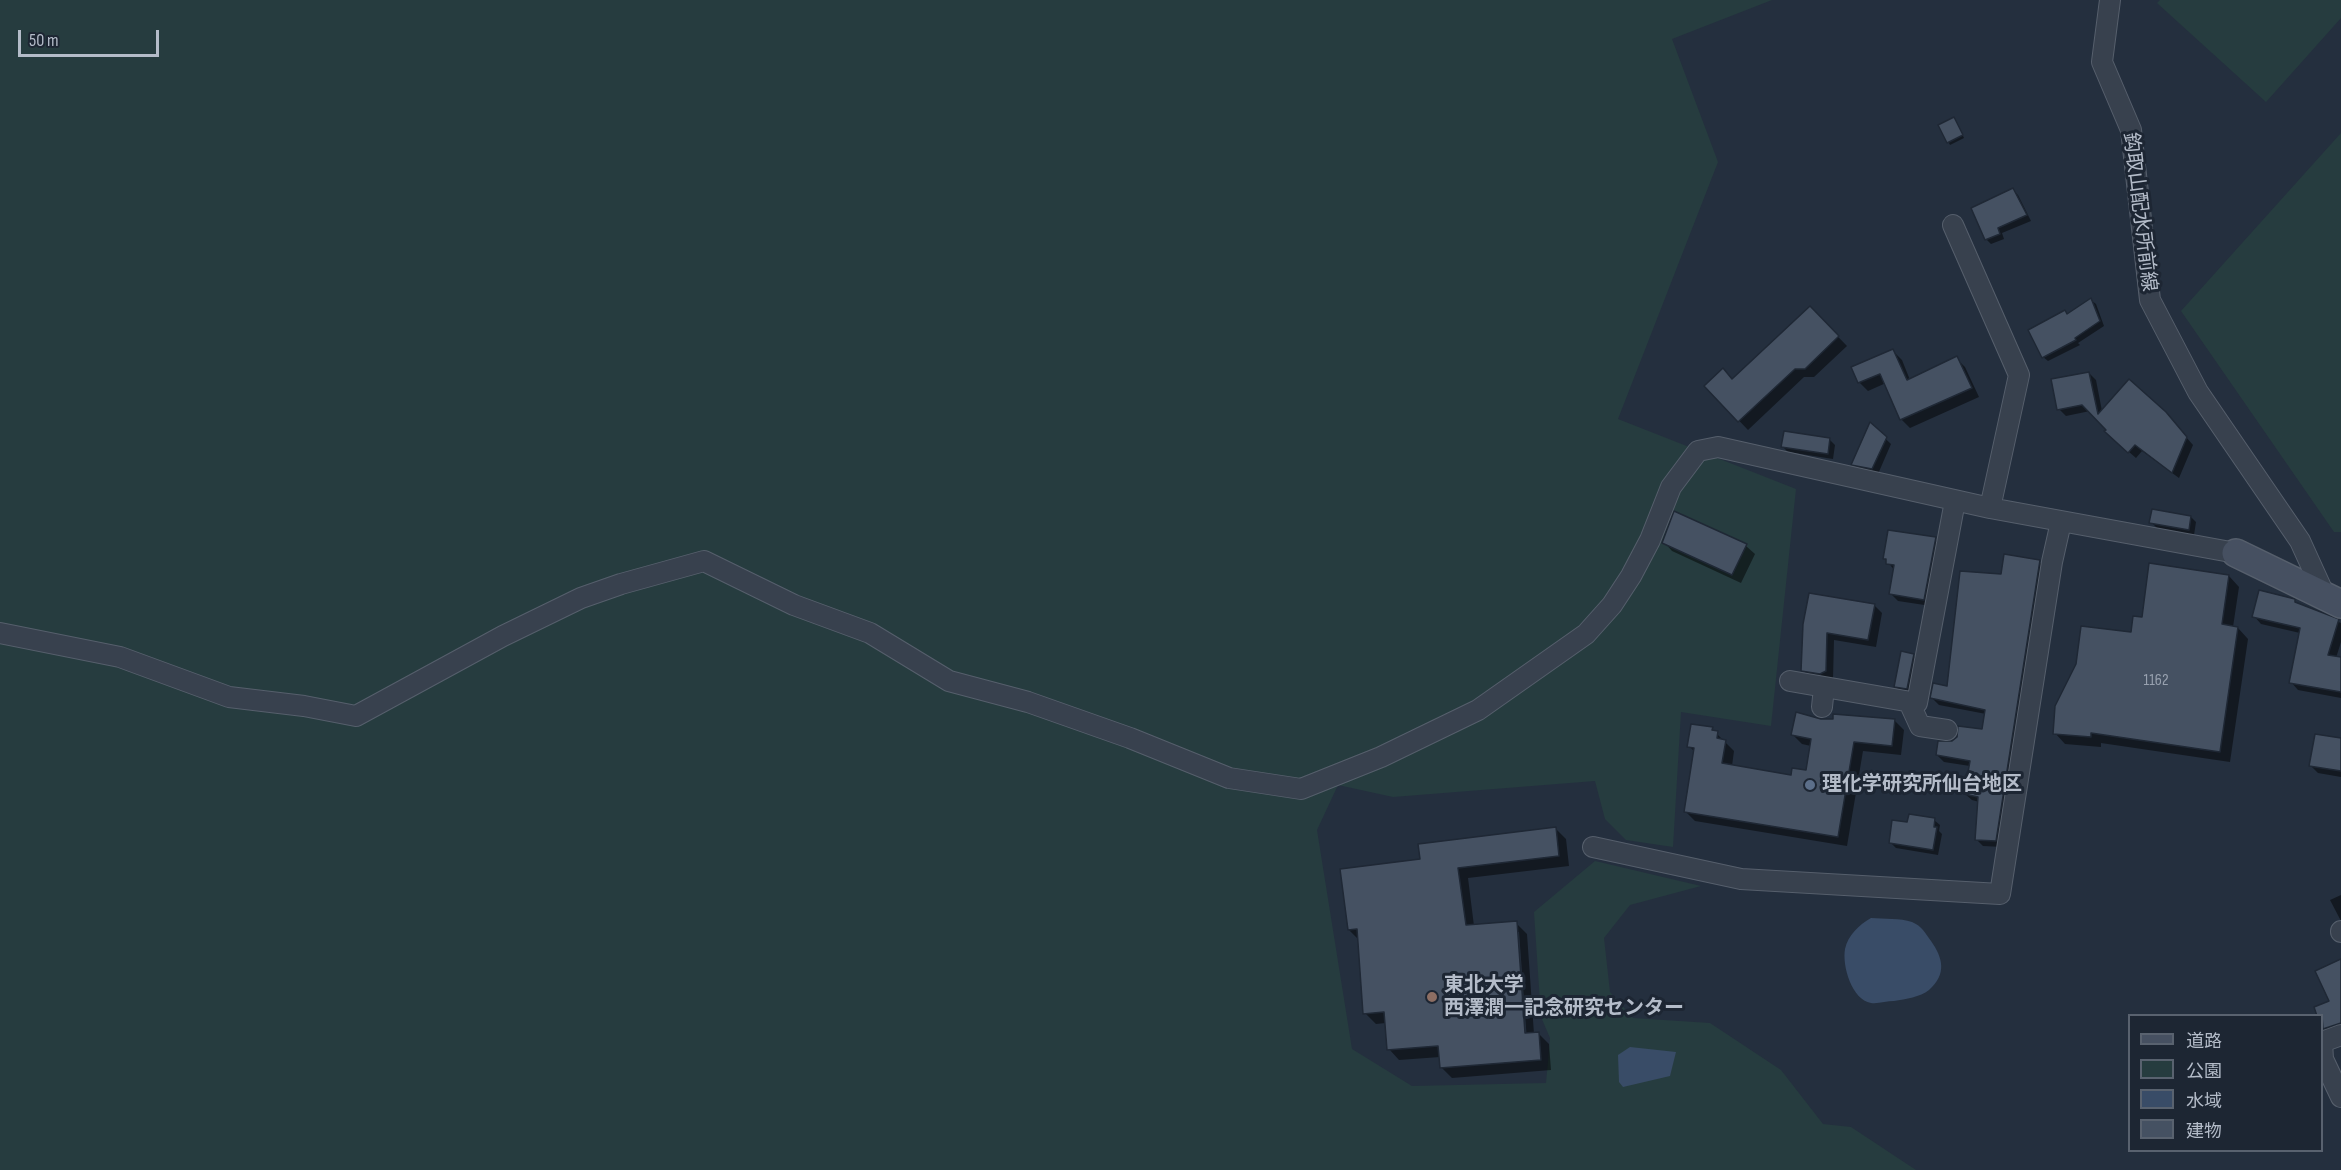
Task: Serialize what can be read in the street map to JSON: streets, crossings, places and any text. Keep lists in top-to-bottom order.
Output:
{
  "streets": {
    "street": ["鈎取山配水所前線"]
  },
  "places": ["理化学研究所仙台地区", "東北大学 西澤潤一記念研究センター"],
  "house_numbers": ["1162"],
  "legend": [
    "道路",
    "公園",
    "水域",
    "建物"
  ],
  "scale_bar": "50 m"
}
